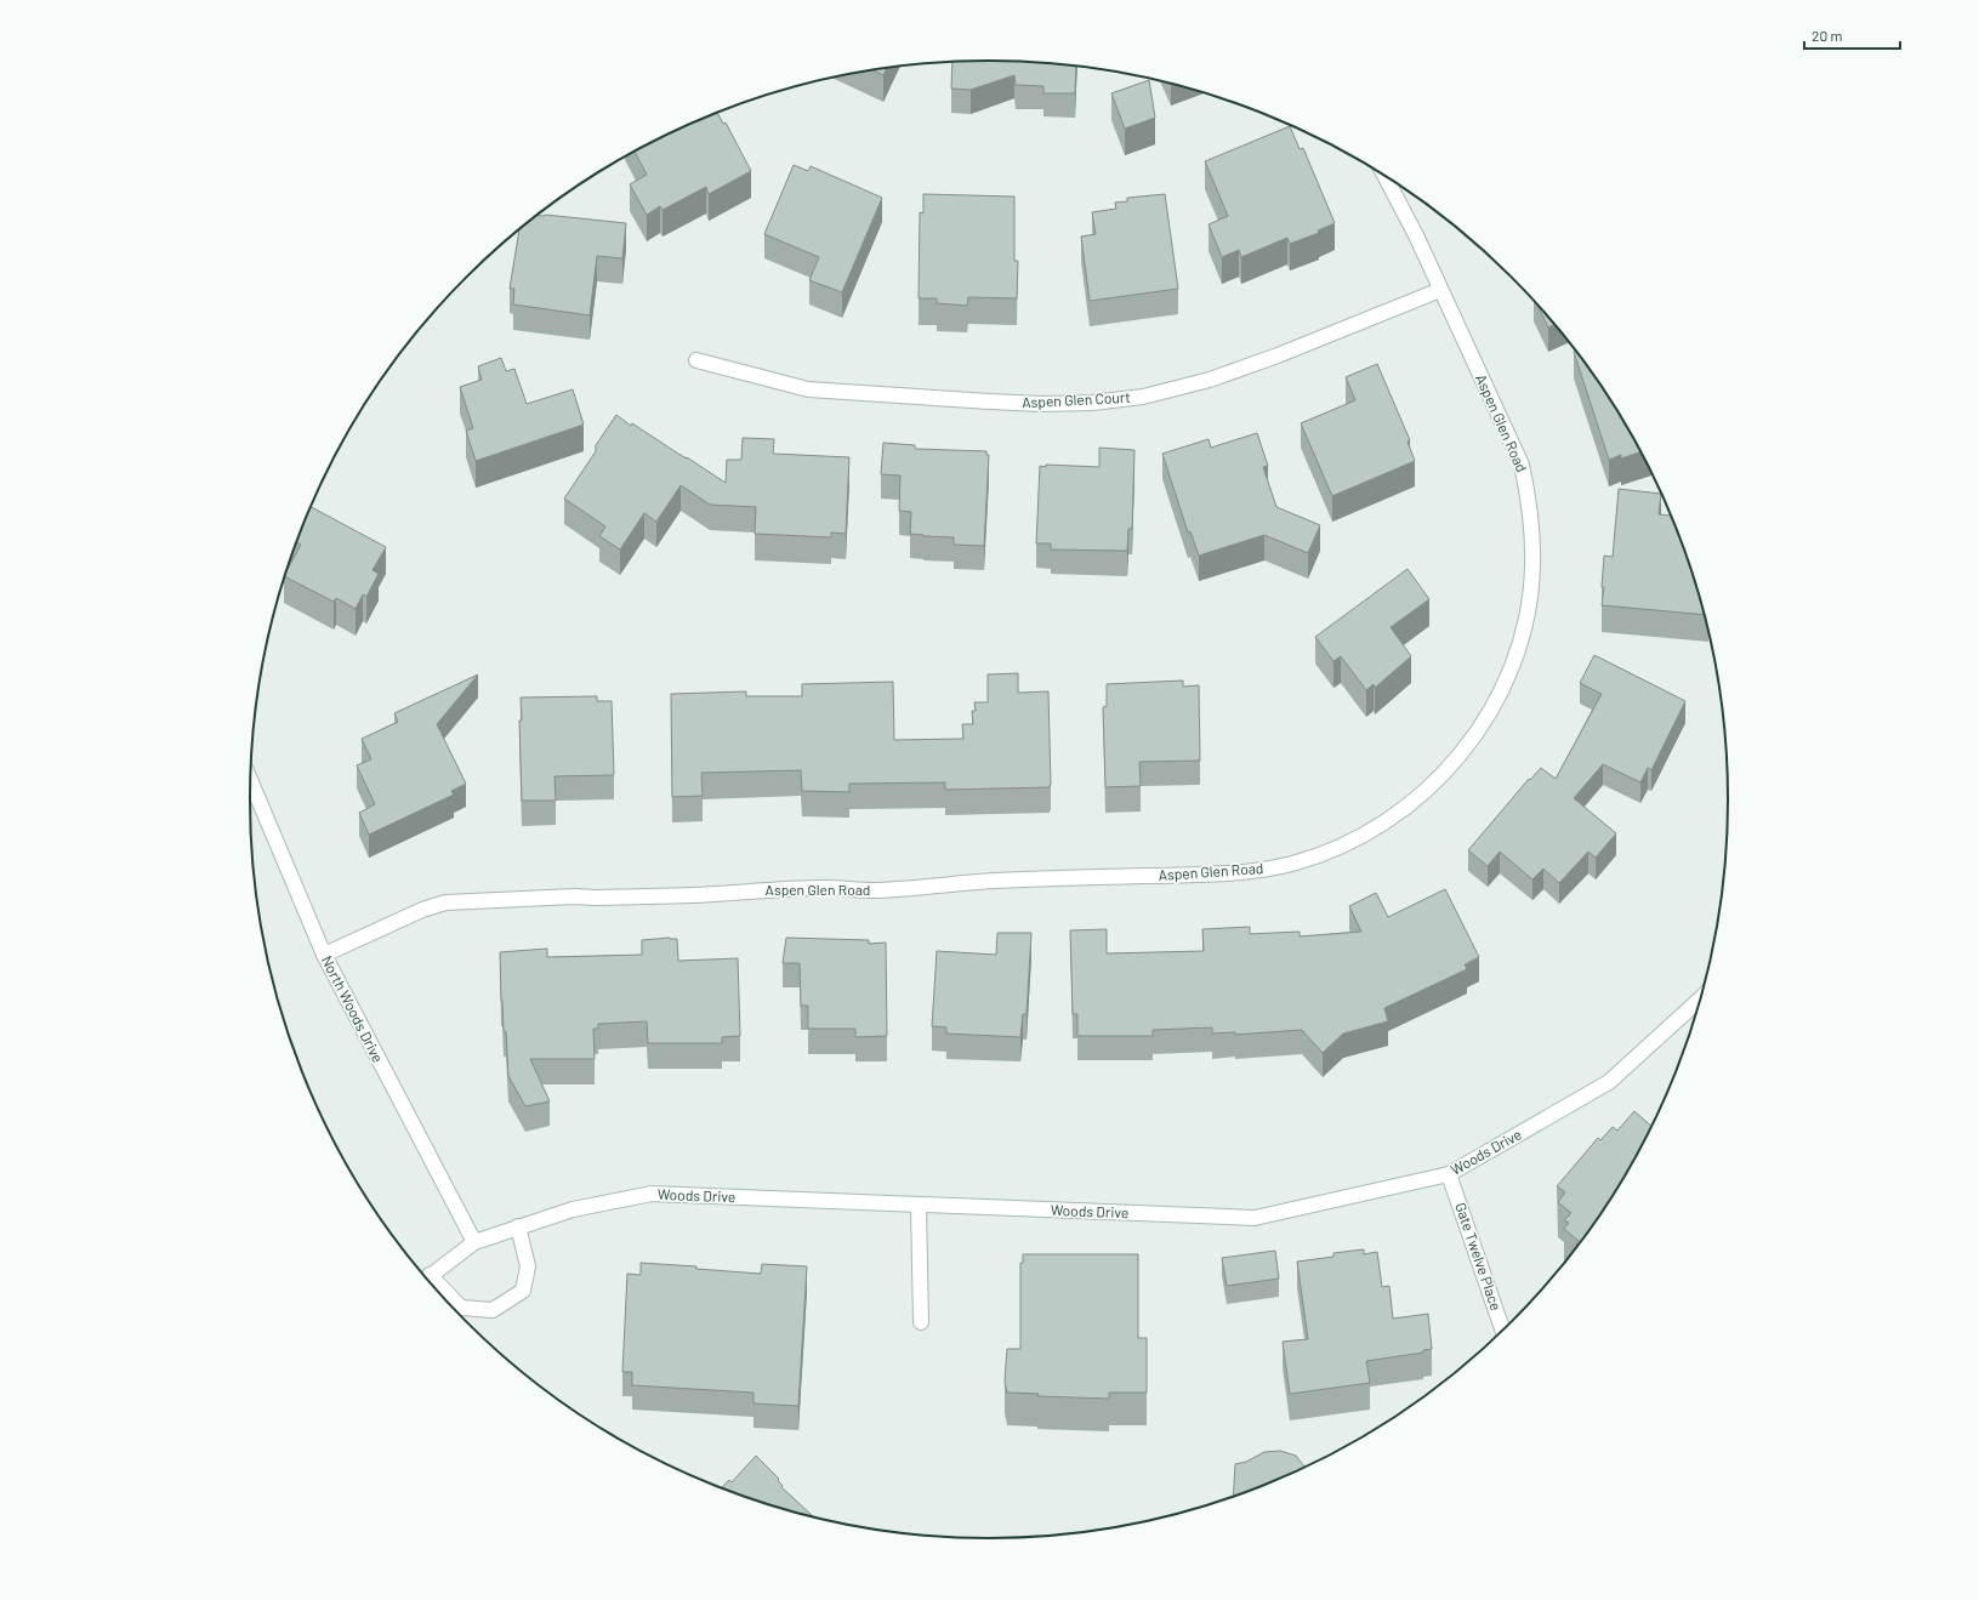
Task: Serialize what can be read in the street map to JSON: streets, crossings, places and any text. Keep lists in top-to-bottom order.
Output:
{
  "streets": {
    "street": [
      "Aspen Glen Court",
      "Aspen Glen Road",
      "North Woods Drive",
      "Woods Drive",
      "Gate Twelve Place"
    ]
  },
  "crossings": [
    ["Aspen Glen Court", "Aspen Glen Road"],
    ["Aspen Glen Road", "North Woods Drive"],
    ["North Woods Drive", "Woods Drive"],
    ["Woods Drive", "Gate Twelve Place"]
  ],
  "scale_bar": "20 m"
}
